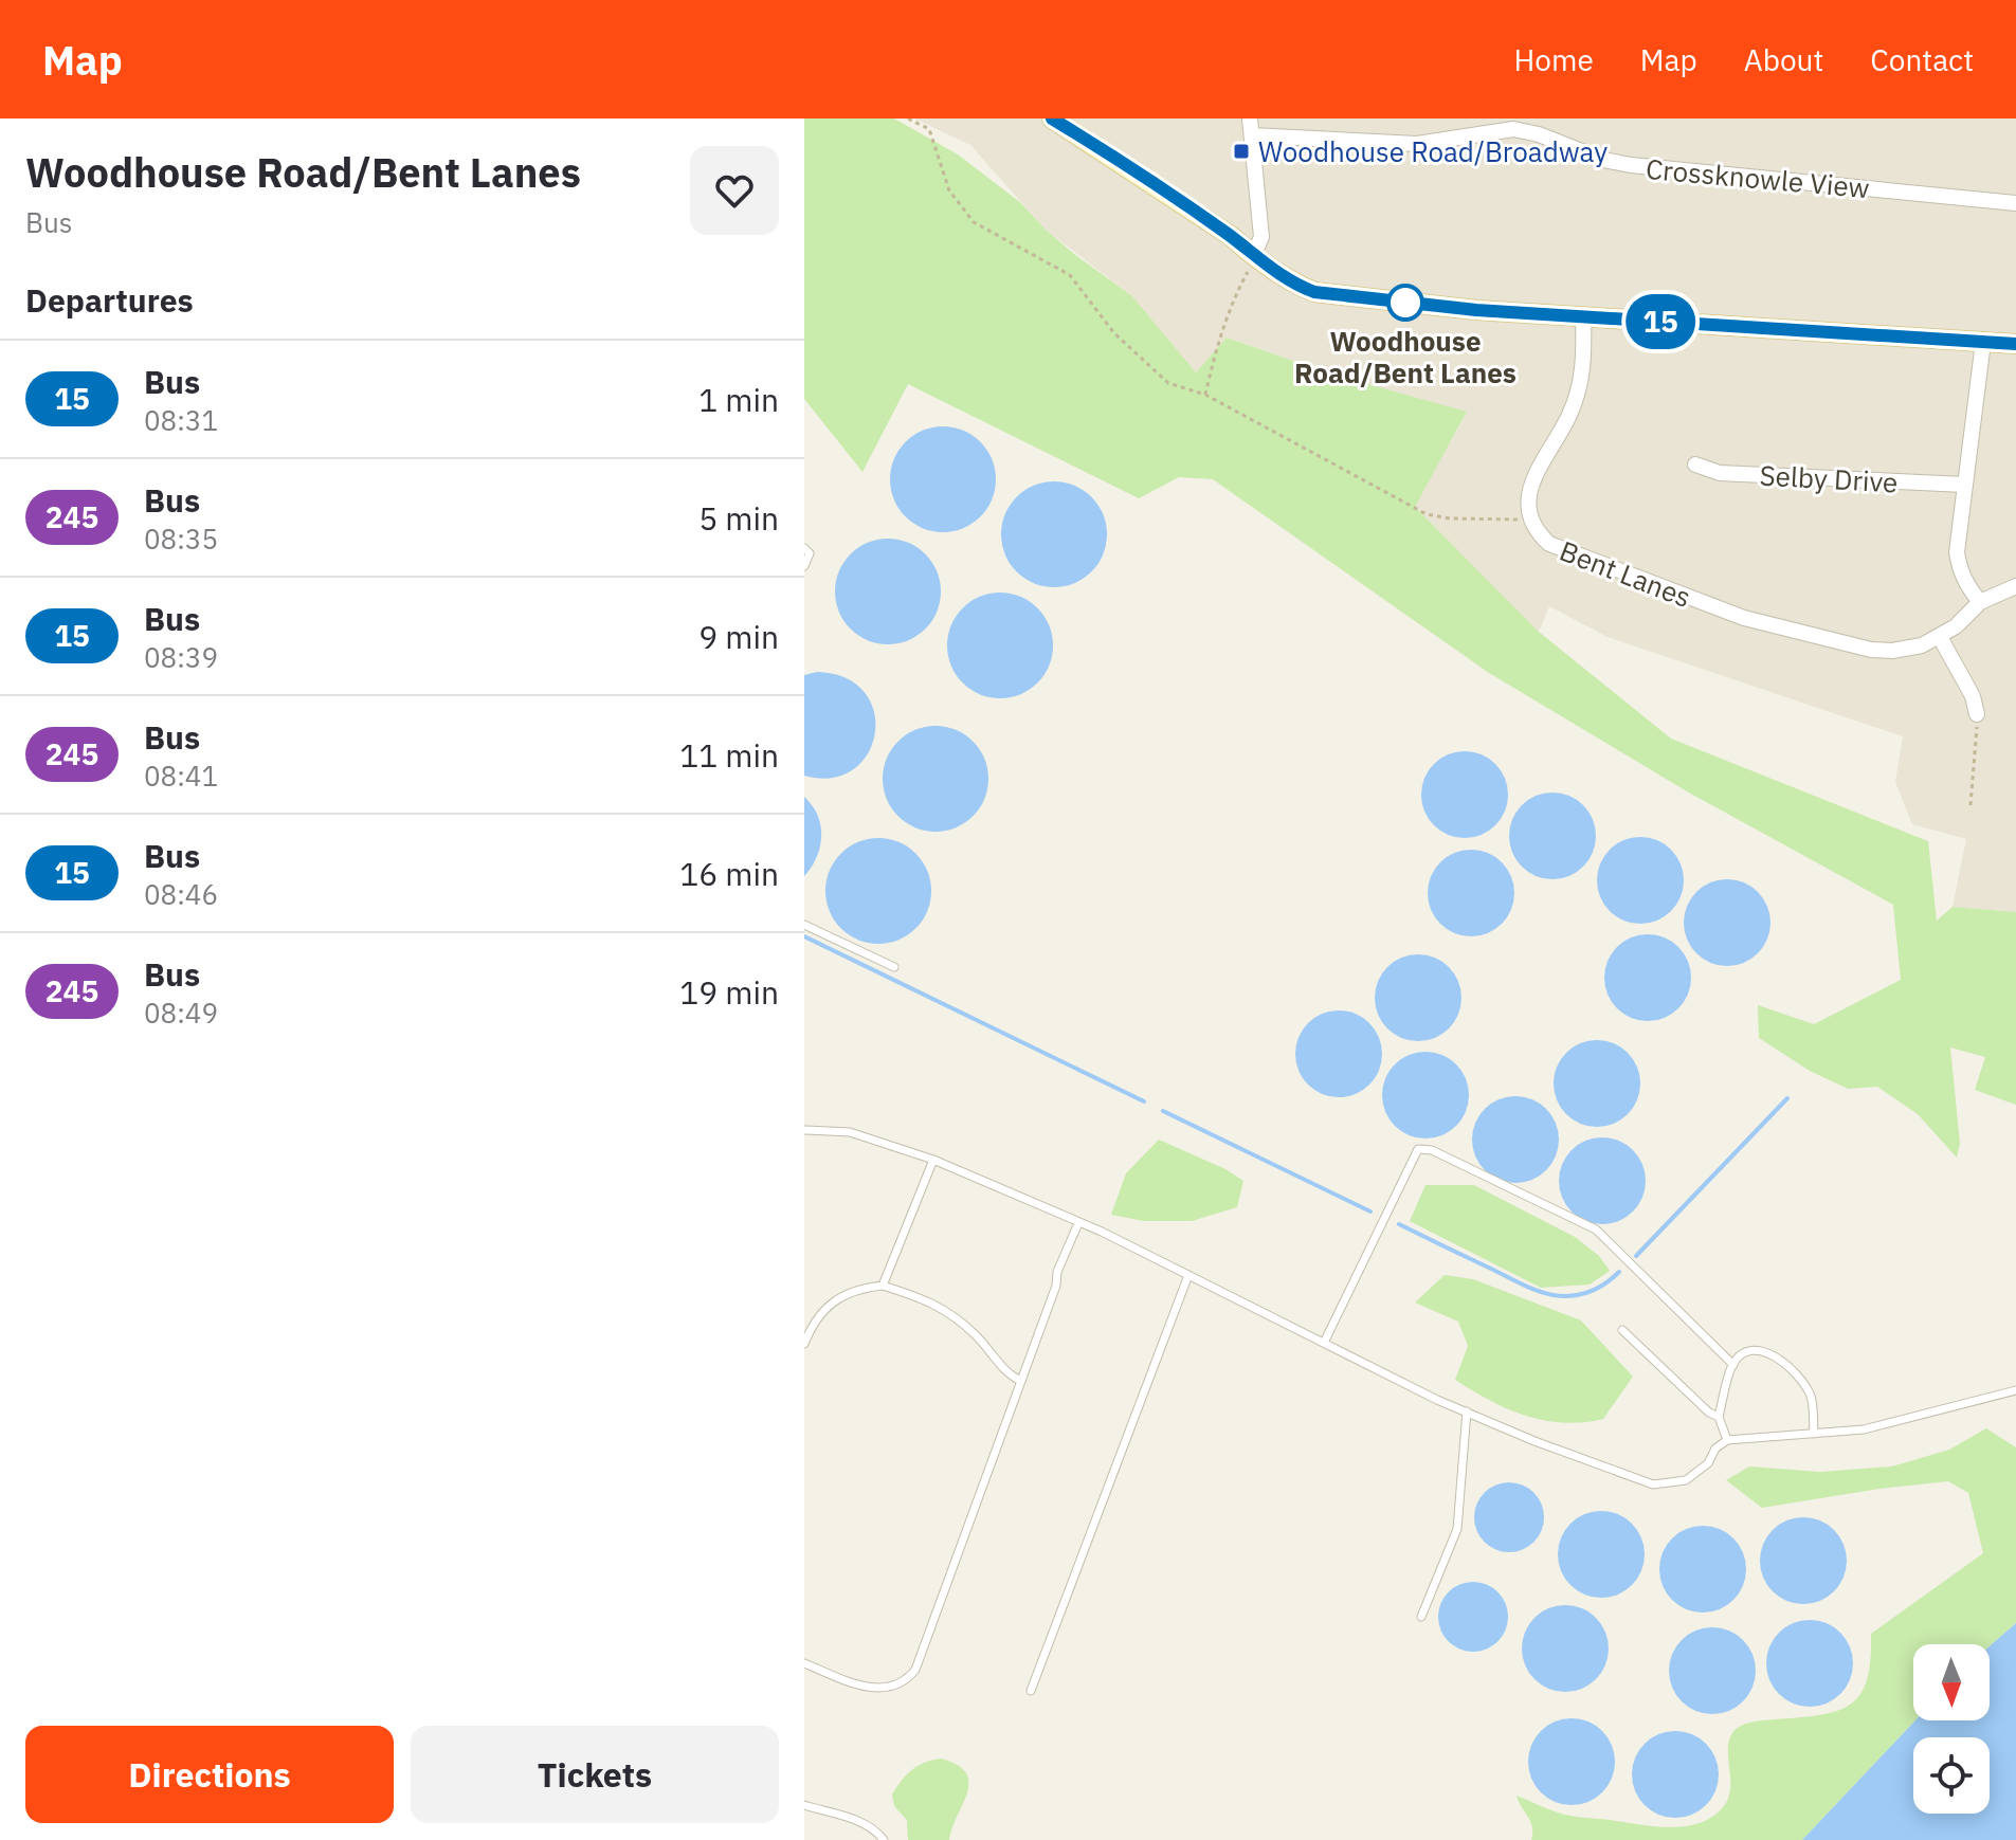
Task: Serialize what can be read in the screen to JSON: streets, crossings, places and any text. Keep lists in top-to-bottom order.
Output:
{
  "streets": {
    "street": ["Crossknowle View", "Selby Drive", "Bent Lanes"]
  },
  "places": {
    "transit": ["Woodhouse Road/Broadway"],
    "other": ["Woodhouse Road/Bent Lanes"]
  },
  "lines": ["bus line 15"],
  "north": "bottom",
  "page": {
    "header": "Map",
    "nav": [
      "Home",
      "Map",
      "About",
      "Contact"
    ],
    "heading": [
      ["Woodhouse Road/Bent Lanes", "Bus"],
      "Departures"
    ],
    "on_map": "15",
    "list": [
      {
        "mark": "15",
        "name": "Bus",
        "note": "08:31",
        "value": "1 min"
      },
      {
        "mark": "245",
        "name": "Bus",
        "note": "08:35",
        "value": "5 min"
      },
      {
        "mark": "15",
        "name": "Bus",
        "note": "08:39",
        "value": "9 min"
      },
      {
        "mark": "245",
        "name": "Bus",
        "note": "08:41",
        "value": "11 min"
      },
      {
        "mark": "15",
        "name": "Bus",
        "note": "08:46",
        "value": "16 min"
      },
      {
        "mark": "245",
        "name": "Bus",
        "note": "08:49",
        "value": "19 min"
      }
    ],
    "buttons": ["Directions", "Tickets"]
  }
}
